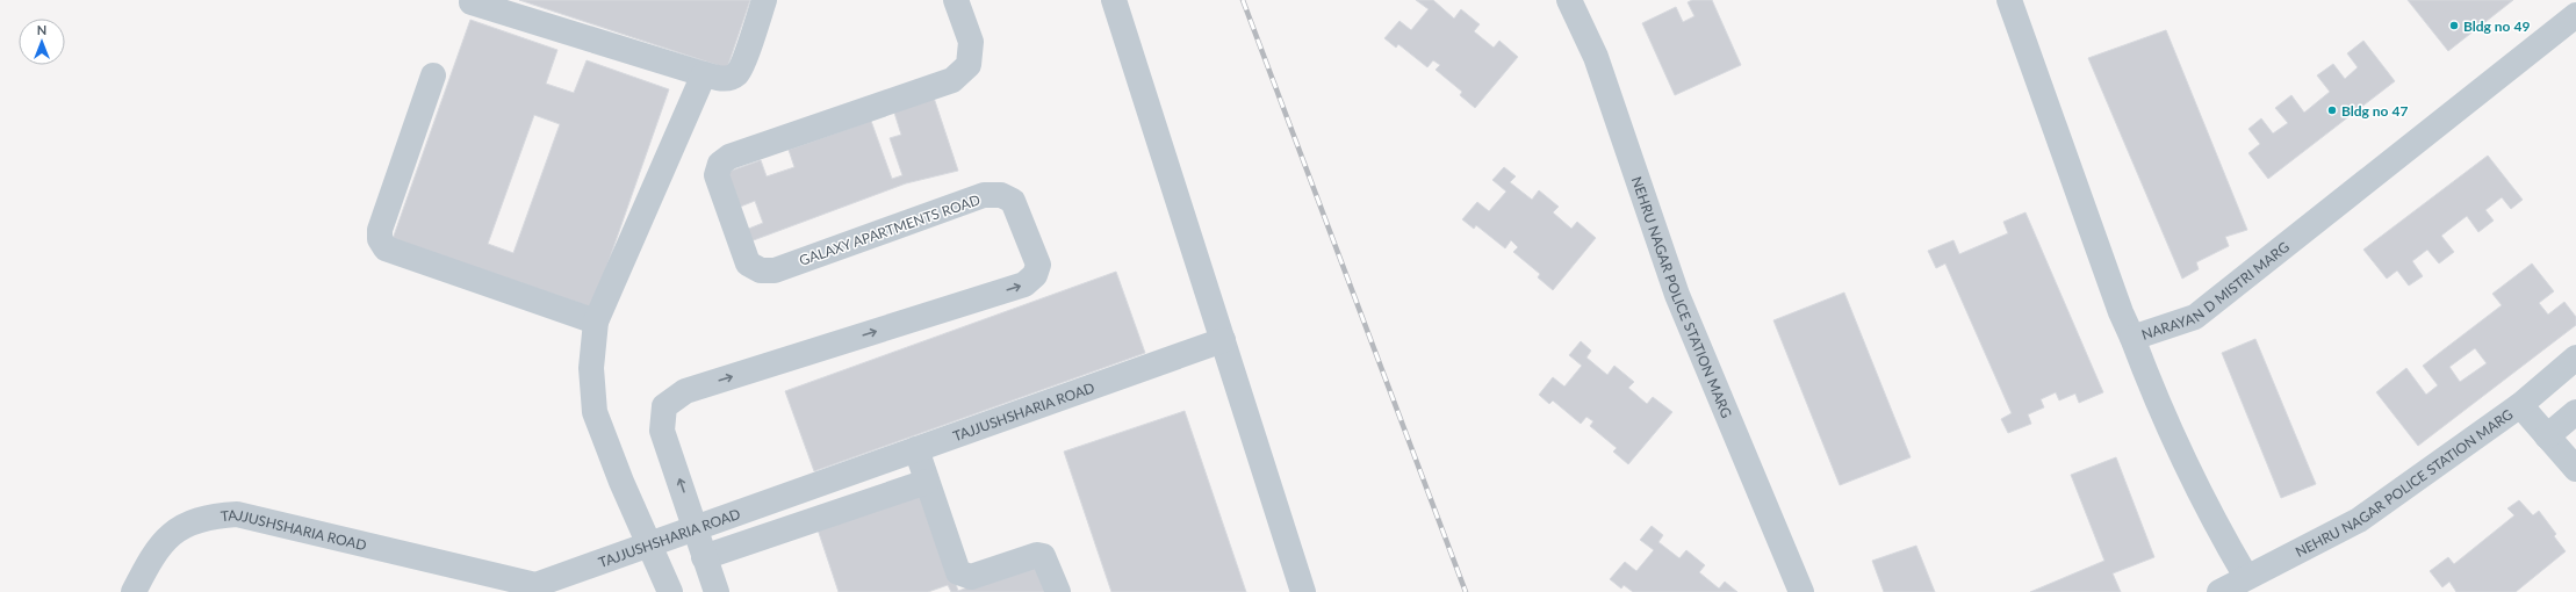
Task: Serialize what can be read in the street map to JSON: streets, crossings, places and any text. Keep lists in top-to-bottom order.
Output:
{
  "streets": {
    "street": [
      "GALAXY APARTMENTS ROAD",
      "NARAYAN D MISTRI MARG",
      "NEHRU NAGAR POLICE STATION MARG",
      "TAJJUSHSHARIA ROAD"
    ]
  },
  "crossings": [
    ["GALAXY APARTMENTS ROAD", "TAJJUSHSHARIA ROAD"]
  ],
  "places": ["Bldg no 49", "Bldg no 47"],
  "north": "top"
}
